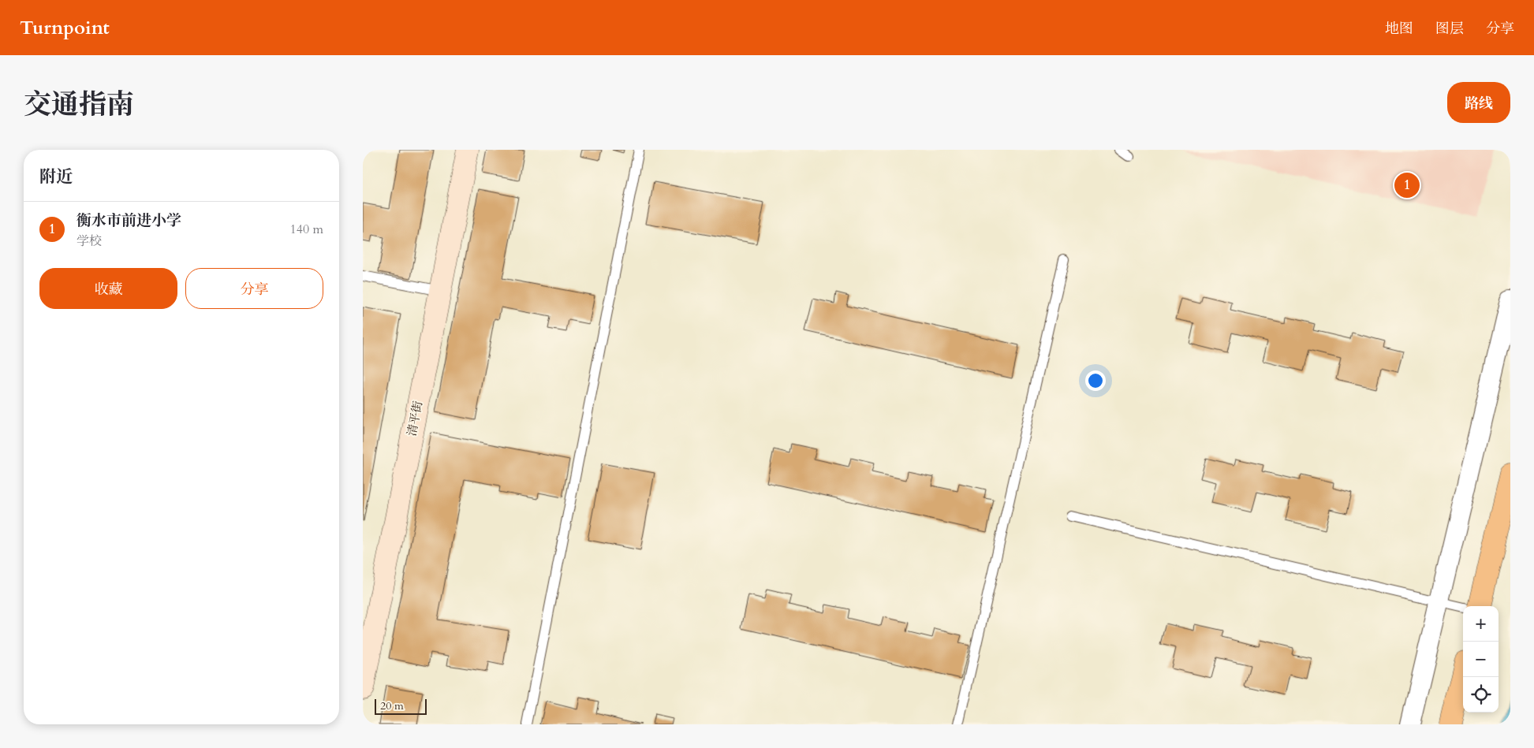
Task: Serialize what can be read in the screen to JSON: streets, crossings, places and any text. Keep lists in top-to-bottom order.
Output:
{
  "streets": {
    "street": ["清平街"]
  },
  "scale_bar": "20 m",
  "page": {
    "header": "Turnpoint",
    "nav": ["地图", "图层", "分享"],
    "title": "交通指南",
    "buttons": [
      "路线",
      ["收藏", "分享"]
    ],
    "heading": "附近",
    "pins": "1",
    "list": [
      {
        "mark": "1",
        "name": "衡水市前进小学",
        "note": "学校",
        "value": "140 m"
      }
    ],
    "map_buttons": ["+", "−"],
    "scale": "20 m"
  }
}
